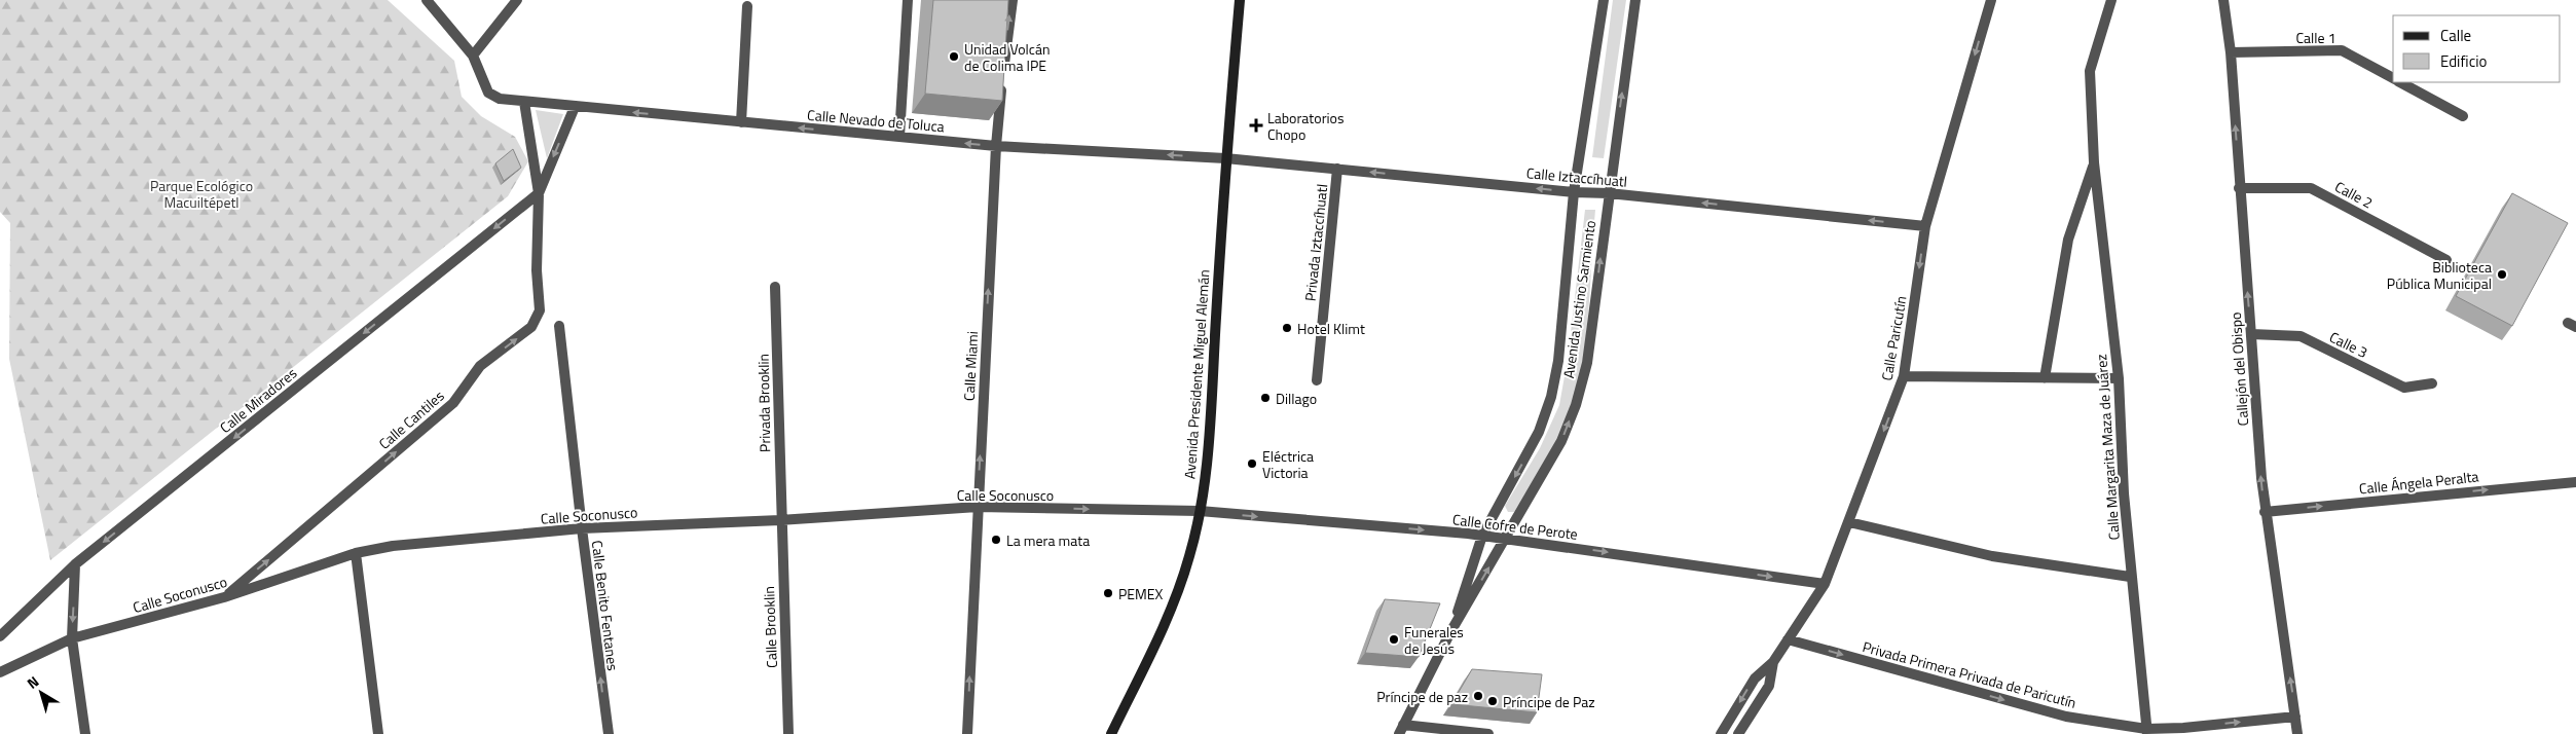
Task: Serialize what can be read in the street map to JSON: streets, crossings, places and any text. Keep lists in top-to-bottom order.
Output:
{
  "streets": {
    "main road": ["Avenida Presidente Miguel Alemán"],
    "street": [
      "Calle 1",
      "Calle Nevado de Toluca",
      "Calle Iztaccíhuatl",
      "Calle 2",
      "Privada Iztaccíhuatl",
      "Avenida Justino Sarmiento",
      "Calle Paricutín",
      "Calle 3",
      "Calle Miami",
      "Callejón del Obispo",
      "Calle Miradores",
      "Privada Brooklin",
      "Calle Cantiles",
      "Calle Margarita Maza de Juárez",
      "Calle Ángela Peralta",
      "Calle Soconusco",
      "Calle Cofre de Perote",
      "Calle Benito Fentanes",
      "Calle Brooklin",
      "Privada Primera Privada de Paricutín"
    ]
  },
  "crossings": [
    ["Calle 1", "Callejón del Obispo"],
    ["Calle Nevado de Toluca", "Calle Iztaccíhuatl"],
    ["Calle Nevado de Toluca", "Calle Miami"],
    ["Calle Nevado de Toluca", "Avenida Presidente Miguel Alemán"],
    ["Calle Nevado de Toluca", "Calle Miradores"],
    ["Calle Iztaccíhuatl", "Privada Iztaccíhuatl"],
    ["Calle Iztaccíhuatl", "Avenida Justino Sarmiento"],
    ["Calle Iztaccíhuatl", "Calle Paricutín"],
    ["Calle Iztaccíhuatl", "Avenida Presidente Miguel Alemán"],
    ["Calle 2", "Callejón del Obispo"],
    ["Avenida Justino Sarmiento", "Calle Cofre de Perote"],
    ["Calle Paricutín", "Calle Cofre de Perote"],
    ["Calle Paricutín", "Privada Primera Privada de Paricutín"],
    ["Calle 3", "Callejón del Obispo"],
    ["Calle Miami", "Calle Soconusco"],
    ["Callejón del Obispo", "Calle Ángela Peralta"],
    ["Avenida Presidente Miguel Alemán", "Calle Soconusco"],
    ["Avenida Presidente Miguel Alemán", "Calle Cofre de Perote"],
    ["Calle Miradores", "Calle Cantiles"],
    ["Privada Brooklin", "Calle Soconusco"],
    ["Privada Brooklin", "Calle Brooklin"],
    ["Calle Cantiles", "Calle Soconusco"],
    ["Calle Margarita Maza de Juárez", "Privada Primera Privada de Paricutín"],
    ["Calle Soconusco", "Calle Cofre de Perote"],
    ["Calle Soconusco", "Calle Benito Fentanes"],
    ["Calle Soconusco", "Calle Brooklin"]
  ],
  "one_way": [
    "Calle Nevado de Toluca",
    "Calle Iztaccíhuatl",
    "Calle Paricutín",
    "Calle Miami",
    "Callejón del Obispo",
    "Calle Miradores",
    "Calle Cantiles",
    "Calle Ángela Peralta",
    "Calle Cofre de Perote",
    "Calle Benito Fentanes",
    "Privada Primera Privada de Paricutín"
  ],
  "parks": ["Parque Ecológico Macuiltépetl"],
  "places": {
    "other": [
      "Unidad Volcán de Colima IPE",
      "Biblioteca Pública Municipal",
      "Hotel Klimt",
      "Dillago",
      "Eléctrica Victoria",
      "La mera mata",
      "PEMEX",
      "Funerales de Jesús",
      "Príncipe de paz",
      "Príncipe de Paz"
    ],
    "health": ["Laboratorios Chopo"]
  },
  "legend": ["Calle", "Edificio"],
  "north": "top left"
}
